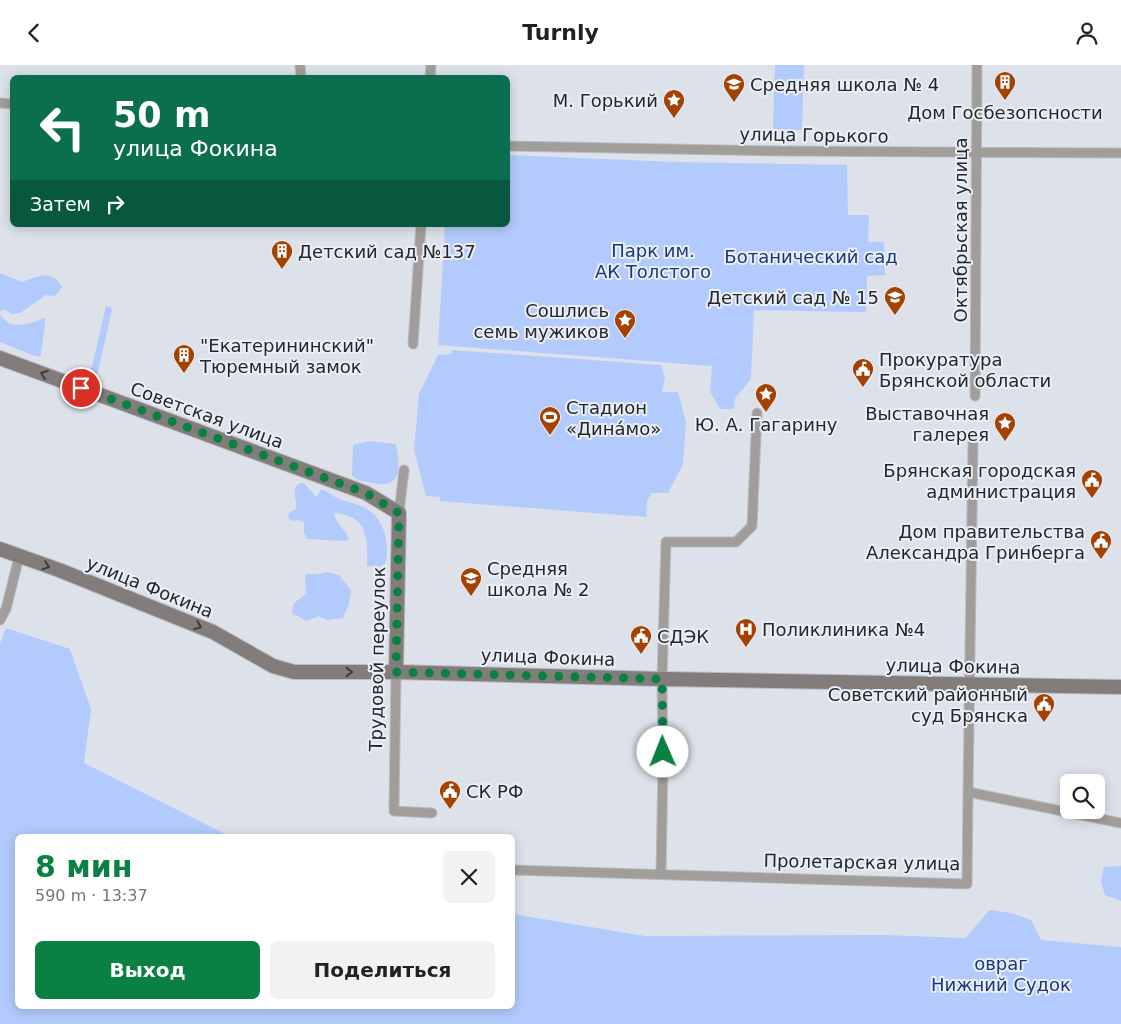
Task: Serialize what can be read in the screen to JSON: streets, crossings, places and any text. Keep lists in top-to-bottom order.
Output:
{
  "streets": {
    "main road": ["Советская улица", "улица Фокина", "Трудовой переулок"],
    "street": ["улица Горького", "Октябрьская улица", "Пролетарская улица"]
  },
  "crossings": [
    ["улица Горького", "Октябрьская улица"],
    ["Советская улица", "Трудовой переулок"],
    ["улица Фокина", "Трудовой переулок"]
  ],
  "one_way": ["Советская улица"],
  "parks": ["Парк им. АК Толстого", "Ботанический сад", "овраг Нижний Судок"],
  "places": {
    "building": ["Дом Госбезопсности", "Детский сад №137", "\"Екатерининский\" Тюремный замок"],
    "school or university": ["Средняя школа № 4", "Детский сад № 15", "Средняя школа № 2"],
    "place": [
      "М. Горький",
      "Сошлись семь мужиков",
      "Ю. А. Гагарину",
      "Выставочная галерея"
    ],
    "public building": [
      "Прокуратура Брянской области",
      "Брянская городская администрация",
      "Дом правительства Александра Гринберга",
      "СДЭК",
      "Советский районный суд Брянска",
      "СК РФ"
    ],
    "sports": ["Стадион «Дина́мо»"],
    "hospital": ["Поликлиника №4"]
  },
  "page": {
    "header": "Turnly",
    "turn": ["50 m", "улица Фокина"],
    "then": "Затем",
    "heading": ["8 мин", "590 m · 13:37"],
    "buttons": ["Выход", "Поделиться"]
  }
}
